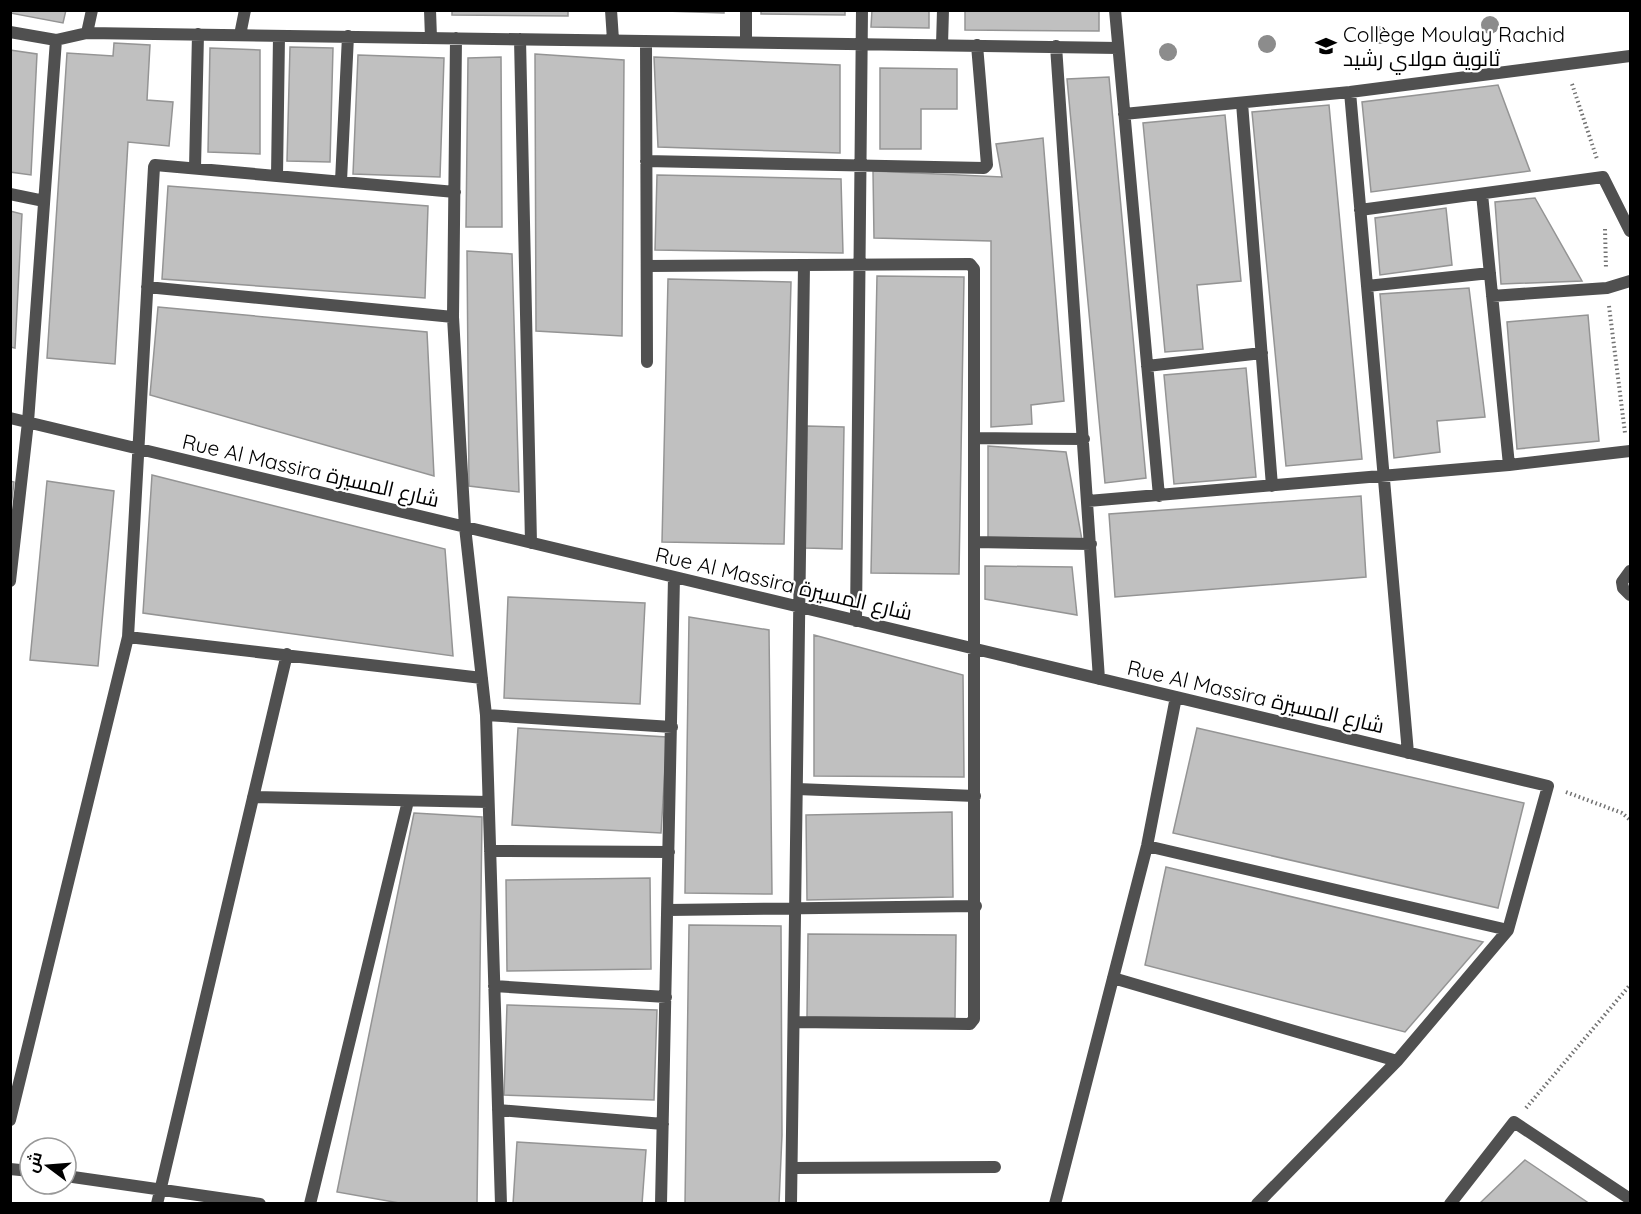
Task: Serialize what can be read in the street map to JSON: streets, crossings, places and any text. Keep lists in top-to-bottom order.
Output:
{
  "streets": {
    "street": ["Rue Al Massira شارع المسيرة"]
  },
  "places": {
    "school or university": ["Collège Moulay Rachid ثانوية مولاي رشيد"]
  },
  "north": "left"
}
